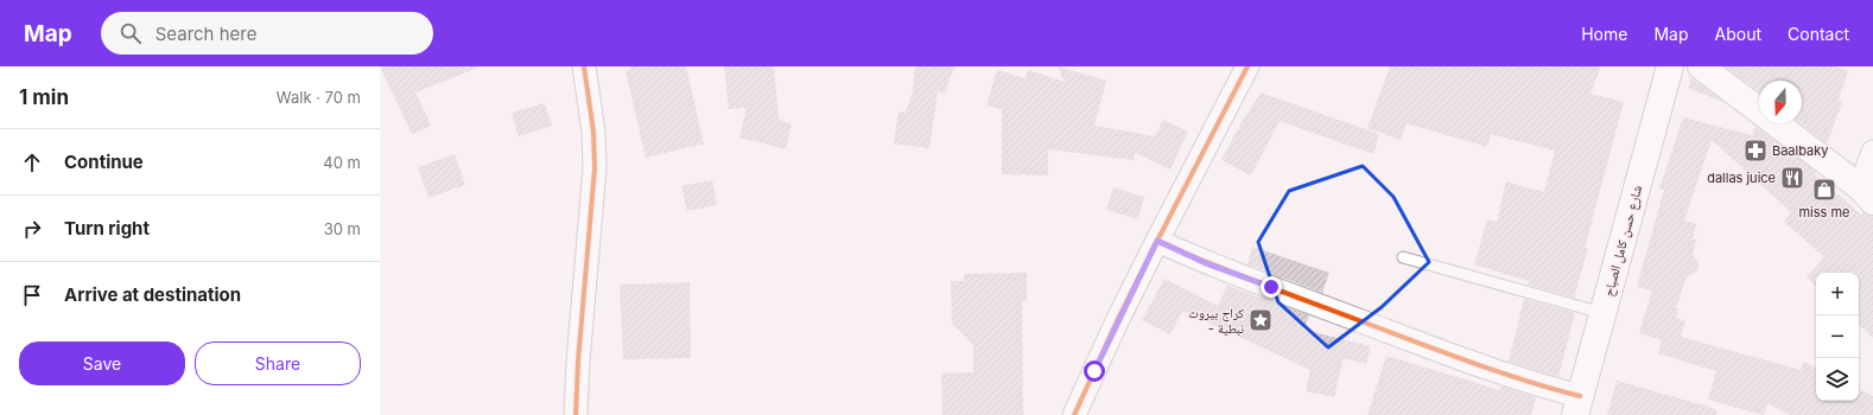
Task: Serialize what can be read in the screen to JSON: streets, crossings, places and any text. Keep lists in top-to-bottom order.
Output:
{
  "streets": {
    "main road": ["شارع حسن كامل الصباح"]
  },
  "places": {
    "pharmacy": ["Baalbaky"],
    "restaurant": ["dallas juice"],
    "shop": ["miss me"],
    "place": ["كراج بيروت - نبطية"]
  },
  "north": "bottom",
  "page": {
    "header": "Map",
    "search": "Search here",
    "nav": [
      "Home",
      "Map",
      "About",
      "Contact"
    ],
    "heading": ["1 min", "Walk · 70 m"],
    "list": [
      ["Continue", "40 m"],
      ["Turn right", "30 m"],
      "Arrive at destination"
    ],
    "map_buttons": ["+", "−"],
    "buttons": ["Save", "Share"]
  }
}
